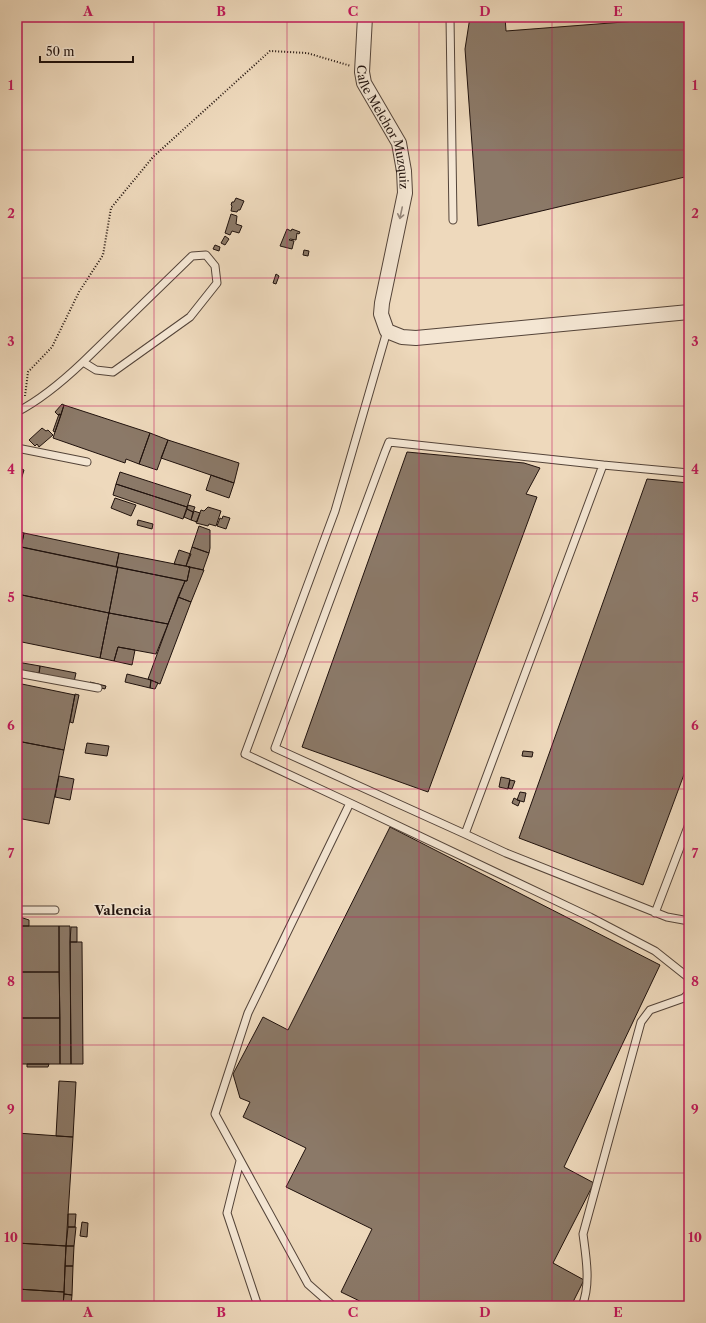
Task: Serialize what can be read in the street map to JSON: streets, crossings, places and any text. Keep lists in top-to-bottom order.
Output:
{
  "streets": {
    "street": ["Calle Melchor Muzquiz"]
  },
  "one_way": ["Calle Melchor Muzquiz"],
  "districts": ["Valencia"],
  "scale_bar": "50 m",
  "grid": {
    "columns": [
      "A",
      "B",
      "C",
      "D",
      "E"
    ],
    "rows": [
      "1",
      "2",
      "3",
      "4",
      "5",
      "6",
      "7",
      "8",
      "9",
      "10"
    ]
  }
}
